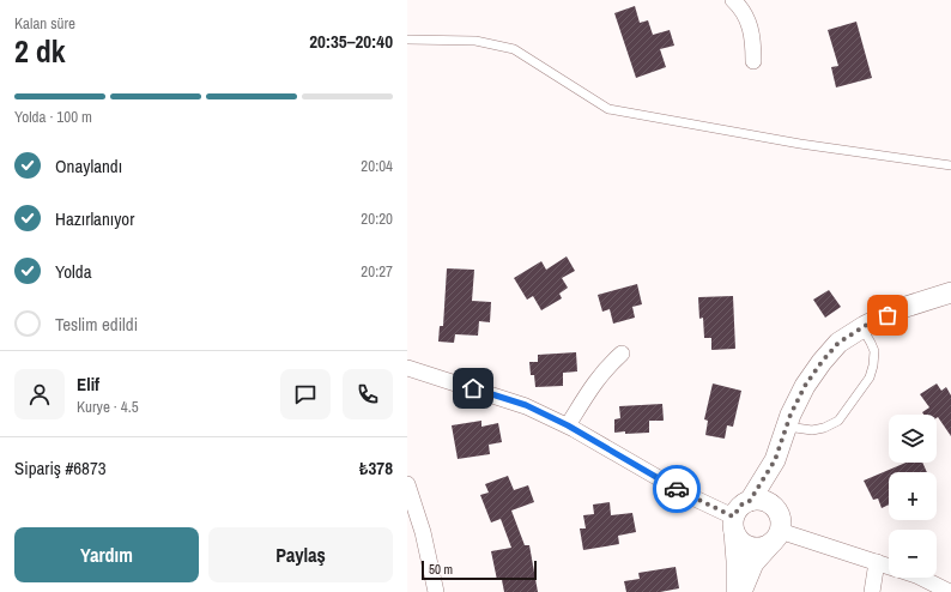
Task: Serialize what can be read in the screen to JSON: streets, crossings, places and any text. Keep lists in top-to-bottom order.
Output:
{
  "scale_bar": "50 m",
  "page": {
    "heading": ["2 dk", "Kalan süre", "20:35–20:40"],
    "panel": [
      "Elif",
      "Kurye · 4.5",
      "Sipariş #6873",
      "₺378"
    ],
    "bar": "Yolda · 100 m",
    "list": [
      ["Onaylandı", "20:04"],
      ["Hazırlanıyor", "20:20"],
      ["Yolda", "20:27"],
      "Teslim edildi"
    ],
    "map_buttons": ["+", "−"],
    "buttons": ["Yardım", "Paylaş"],
    "scale": "50 m"
  }
}
